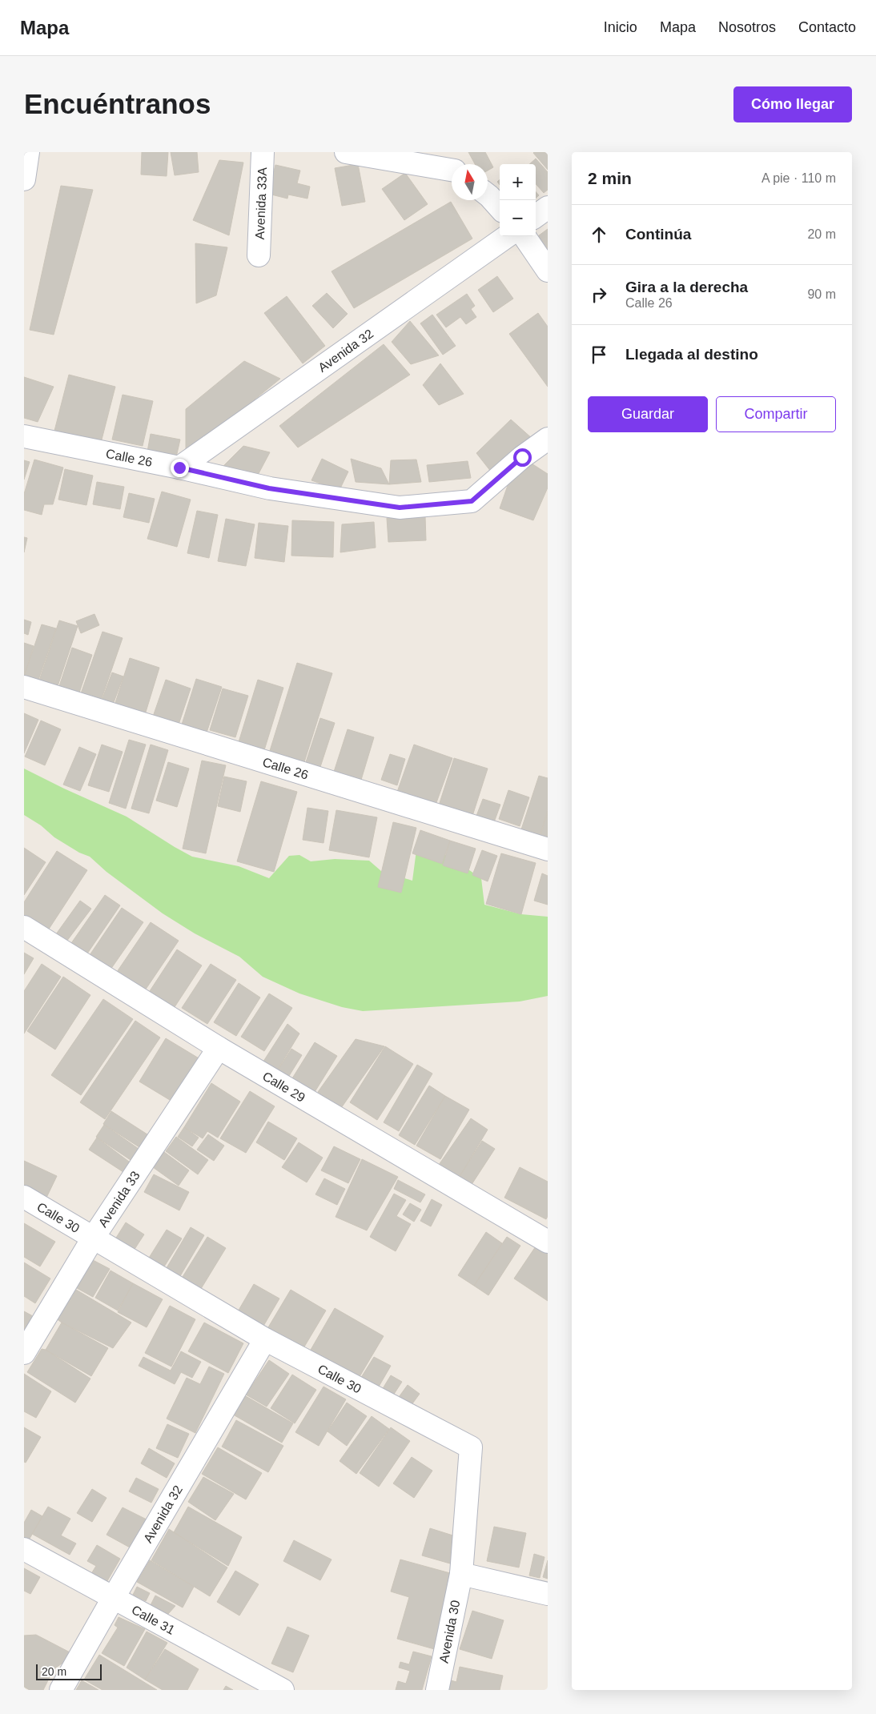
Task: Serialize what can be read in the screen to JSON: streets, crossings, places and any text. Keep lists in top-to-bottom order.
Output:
{
  "streets": {
    "street": [
      "Avenida 33A",
      "Avenida 32",
      "Calle 26",
      "Calle 29",
      "Avenida 33",
      "Calle 30",
      "Calle 31",
      "Avenida 30"
    ]
  },
  "crossings": [
    ["Avenida 32", "Calle 26"],
    ["Avenida 32", "Calle 30"],
    ["Avenida 32", "Calle 31"],
    ["Calle 29", "Avenida 33"],
    ["Avenida 33", "Calle 30"],
    ["Calle 30", "Avenida 30"]
  ],
  "scale_bar": "20 m",
  "north": "top",
  "page": {
    "header": "Mapa",
    "nav": [
      "Inicio",
      "Mapa",
      "Nosotros",
      "Contacto"
    ],
    "buttons": [
      "Cómo llegar",
      ["Guardar", "Compartir"]
    ],
    "title": "Encuéntranos",
    "heading": ["2 min", "A pie · 110 m"],
    "map_buttons": ["+", "−"],
    "list": [
      ["Continúa", "20 m"],
      ["Gira a la derecha", "Calle 26", "90 m"],
      "Llegada al destino"
    ],
    "scale": "20 m"
  }
}
